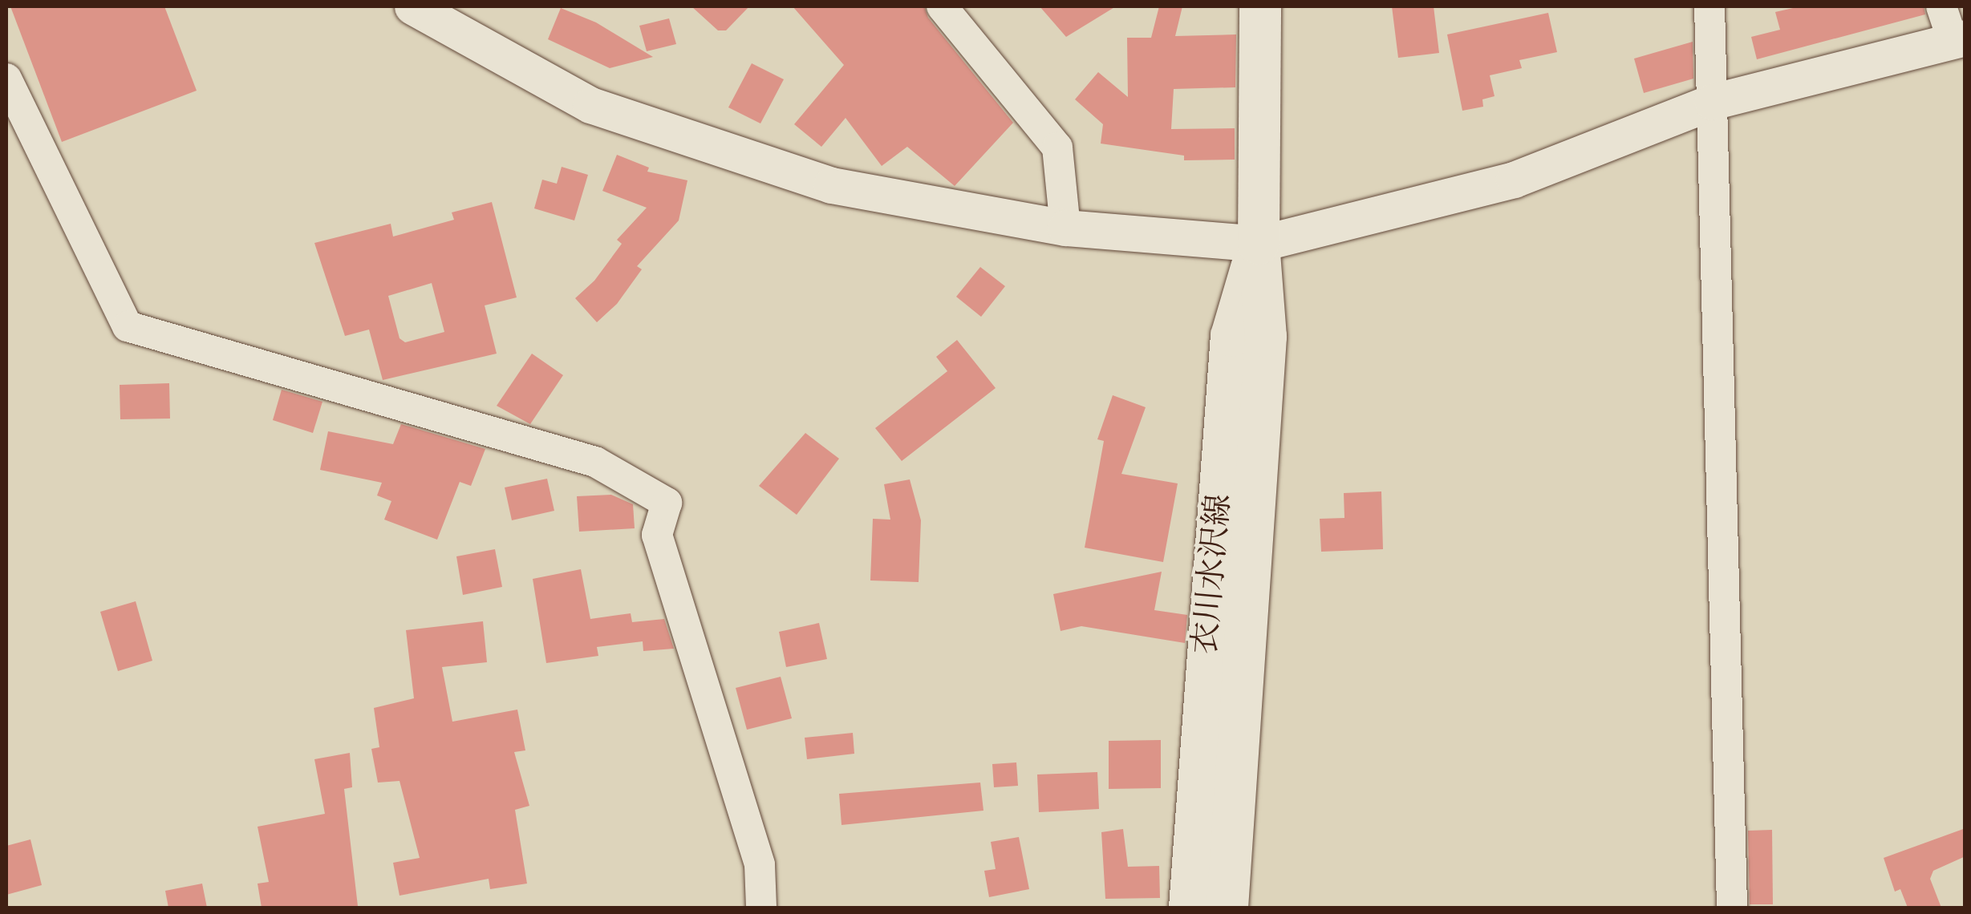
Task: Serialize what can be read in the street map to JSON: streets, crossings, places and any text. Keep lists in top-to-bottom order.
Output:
{
  "streets": {
    "main road": ["衣川水沢線"]
  }
}
